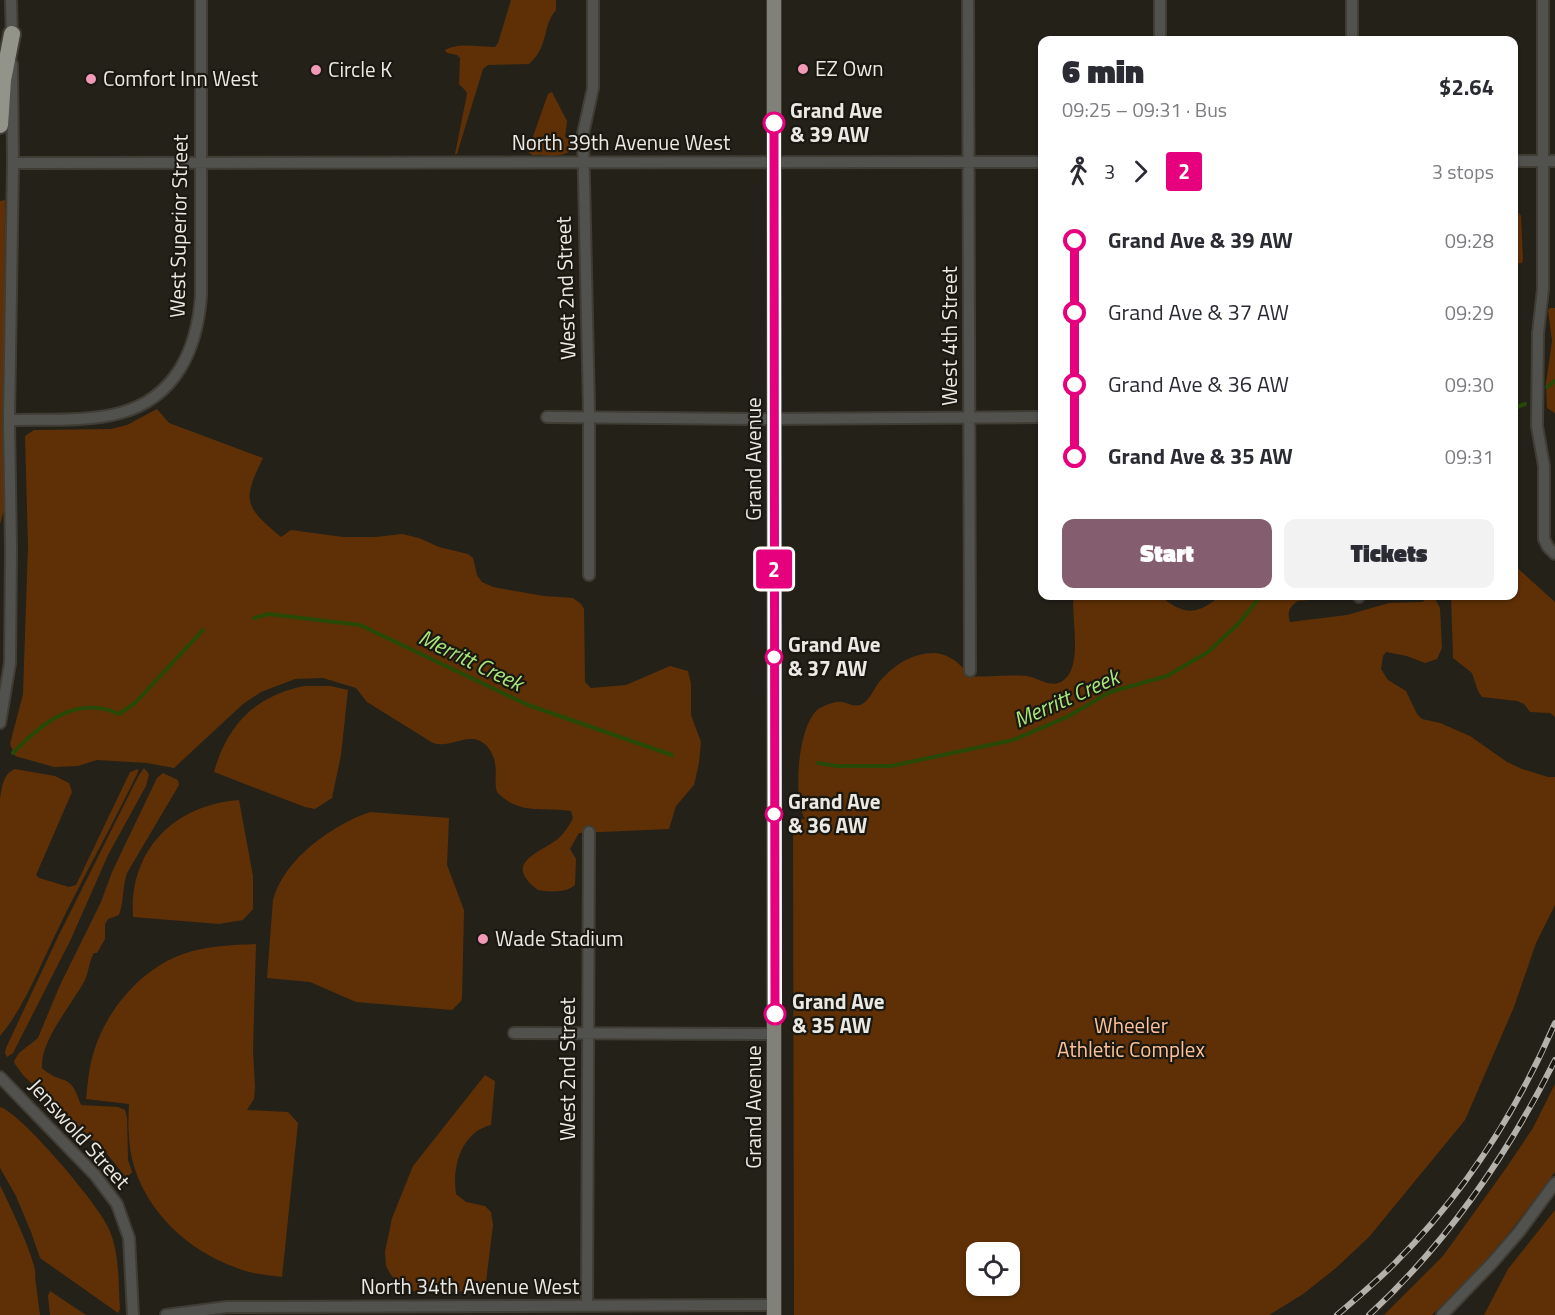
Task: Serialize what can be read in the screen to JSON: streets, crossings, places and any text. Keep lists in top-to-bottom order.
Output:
{
  "streets": {
    "main road": ["Grand Avenue"],
    "street": [
      "North 39th Avenue West",
      "West Superior Street",
      "West 2nd Street",
      "West 4th Street",
      "Jenswold Street",
      "North 34th Avenue West"
    ]
  },
  "crossings": [
    ["North 39th Avenue West", "West Superior Street"],
    ["North 39th Avenue West", "West 2nd Street"],
    ["North 39th Avenue West", "West 4th Street"],
    ["North 39th Avenue West", "Grand Avenue"],
    ["West 2nd Street", "North 34th Avenue West"],
    ["Grand Avenue", "North 34th Avenue West"]
  ],
  "water": ["Merritt Creek"],
  "parks": ["Wheeler Athletic Complex"],
  "places": [
    "EZ Own",
    "Circle K",
    "Comfort Inn West",
    "Grand Ave & 39 AW",
    "Grand Ave & 37 AW",
    "Grand Ave & 36 AW",
    "Wade Stadium",
    "Grand Ave & 35 AW"
  ],
  "lines": ["bus line 2"],
  "page": {
    "on_map": "2",
    "heading": ["6 min", "09:25 – 09:31 · Bus", "$2.64"],
    "legs": ["3", "2", "3 stops"],
    "list": [
      {
        "name": "Grand Ave & 39 AW",
        "value": "09:28"
      },
      {
        "name": "Grand Ave & 37 AW",
        "value": "09:29"
      },
      {
        "name": "Grand Ave & 36 AW",
        "value": "09:30"
      },
      {
        "name": "Grand Ave & 35 AW",
        "value": "09:31"
      }
    ],
    "buttons": ["Start", "Tickets"]
  }
}
